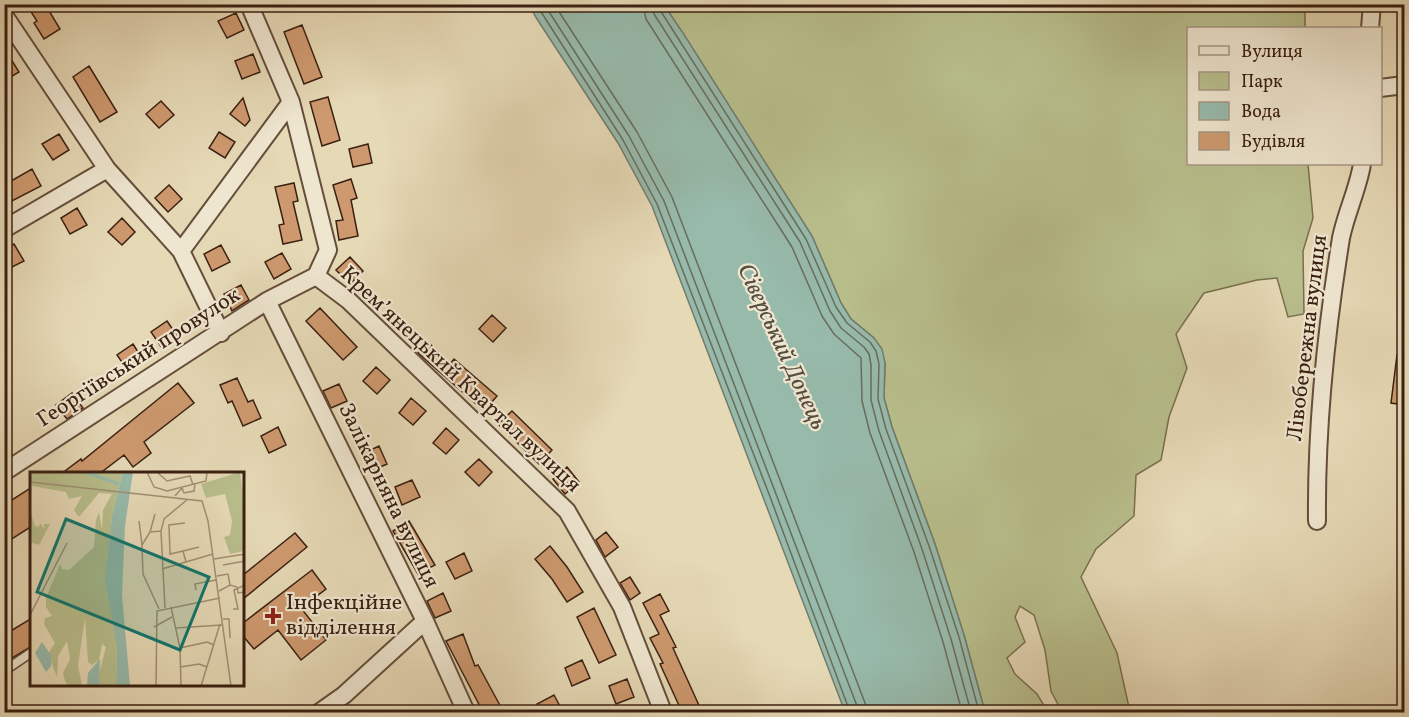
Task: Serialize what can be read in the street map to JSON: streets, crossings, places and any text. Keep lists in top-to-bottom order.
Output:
{
  "streets": {
    "street": [
      "Лівобережна вулиця",
      "Георгіївський провулок",
      "Крем’янецький Квартал вулиця",
      "Залікарняна вулиця"
    ]
  },
  "crossings": [
    ["Георгіївський провулок", "Крем’янецький Квартал вулиця"],
    ["Георгіївський провулок", "Залікарняна вулиця"],
    ["Крем’янецький Квартал вулиця", "Залікарняна вулиця"]
  ],
  "water": ["Сіверський Донець"],
  "places": {
    "health": ["Інфекційне відділення"]
  },
  "legend": [
    "Вулиця",
    "Парк",
    "Вода",
    "Будівля"
  ]
}
